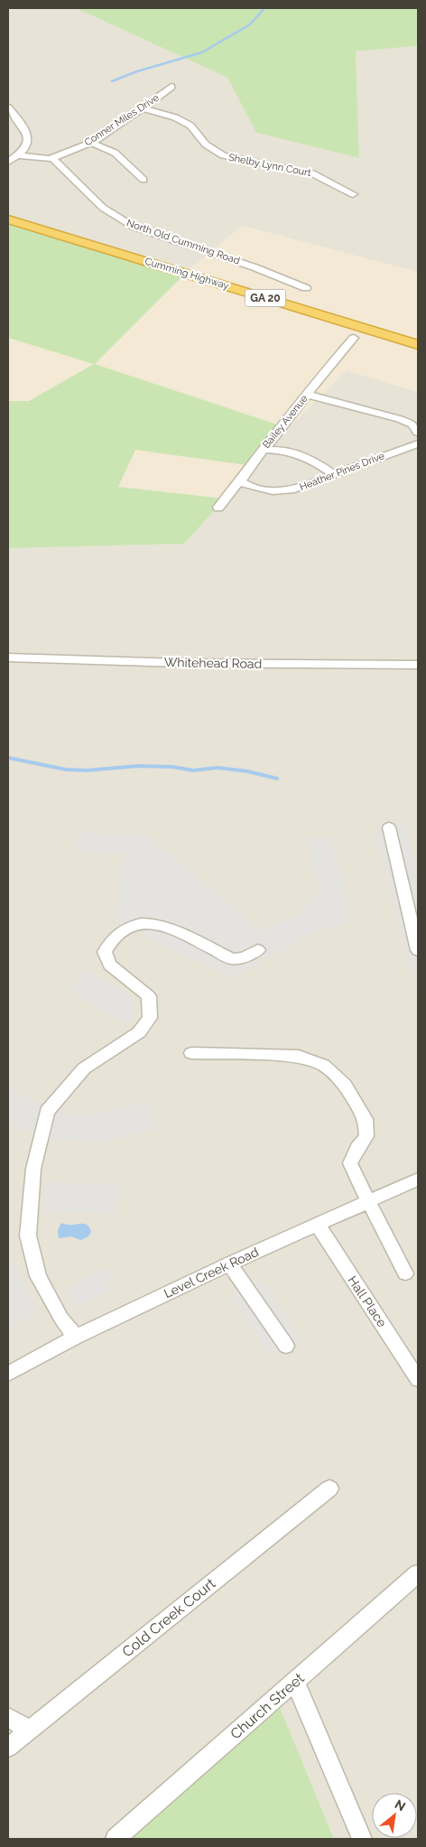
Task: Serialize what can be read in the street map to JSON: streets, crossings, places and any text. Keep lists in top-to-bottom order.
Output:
{
  "streets": {
    "highway": ["Cumming Highway", "GA 20"],
    "street": [
      "Conner Miles Drive",
      "Shelby Lynn Court",
      "North Old Cumming Road",
      "Bailey Avenue",
      "Heather Pines Drive",
      "Whitehead Road",
      "Level Creek Road",
      "Hall Place",
      "Cold Creek Court",
      "Church Street"
    ]
  },
  "crossings": [
    ["Conner Miles Drive", "Shelby Lynn Court"],
    ["Conner Miles Drive", "North Old Cumming Road"],
    ["Cumming Highway", "Bailey Avenue"],
    ["Bailey Avenue", "Heather Pines Drive"],
    ["Level Creek Road", "Hall Place"]
  ],
  "north": "top right"
}
